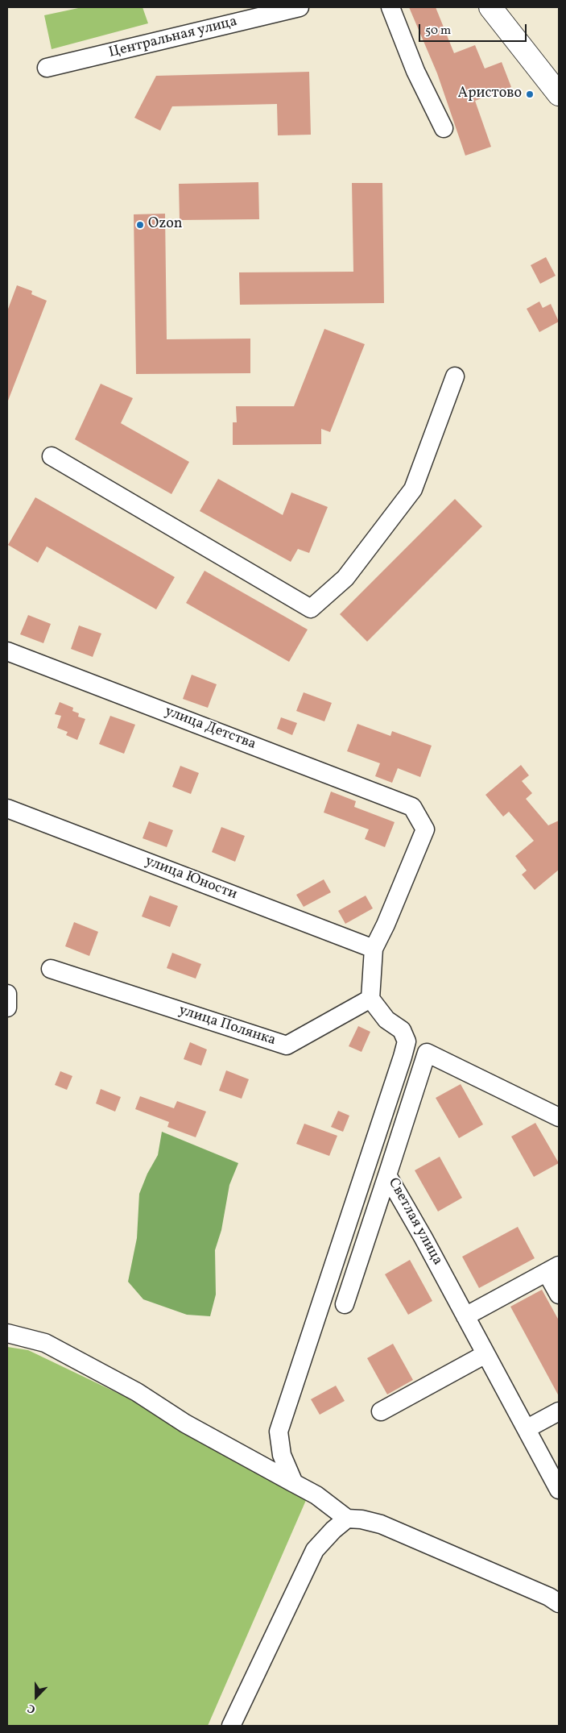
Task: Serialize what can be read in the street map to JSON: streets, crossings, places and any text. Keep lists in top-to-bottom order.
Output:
{
  "streets": {
    "street": [
      "Центральная улица",
      "улица Детства",
      "улица Юности",
      "улица Полянка",
      "Светлая улица"
    ]
  },
  "crossings": [
    ["улица Детства", "улица Юности"]
  ],
  "places": ["Аристово", "Ozon"],
  "scale_bar": "50 m",
  "north": "bottom"
}
